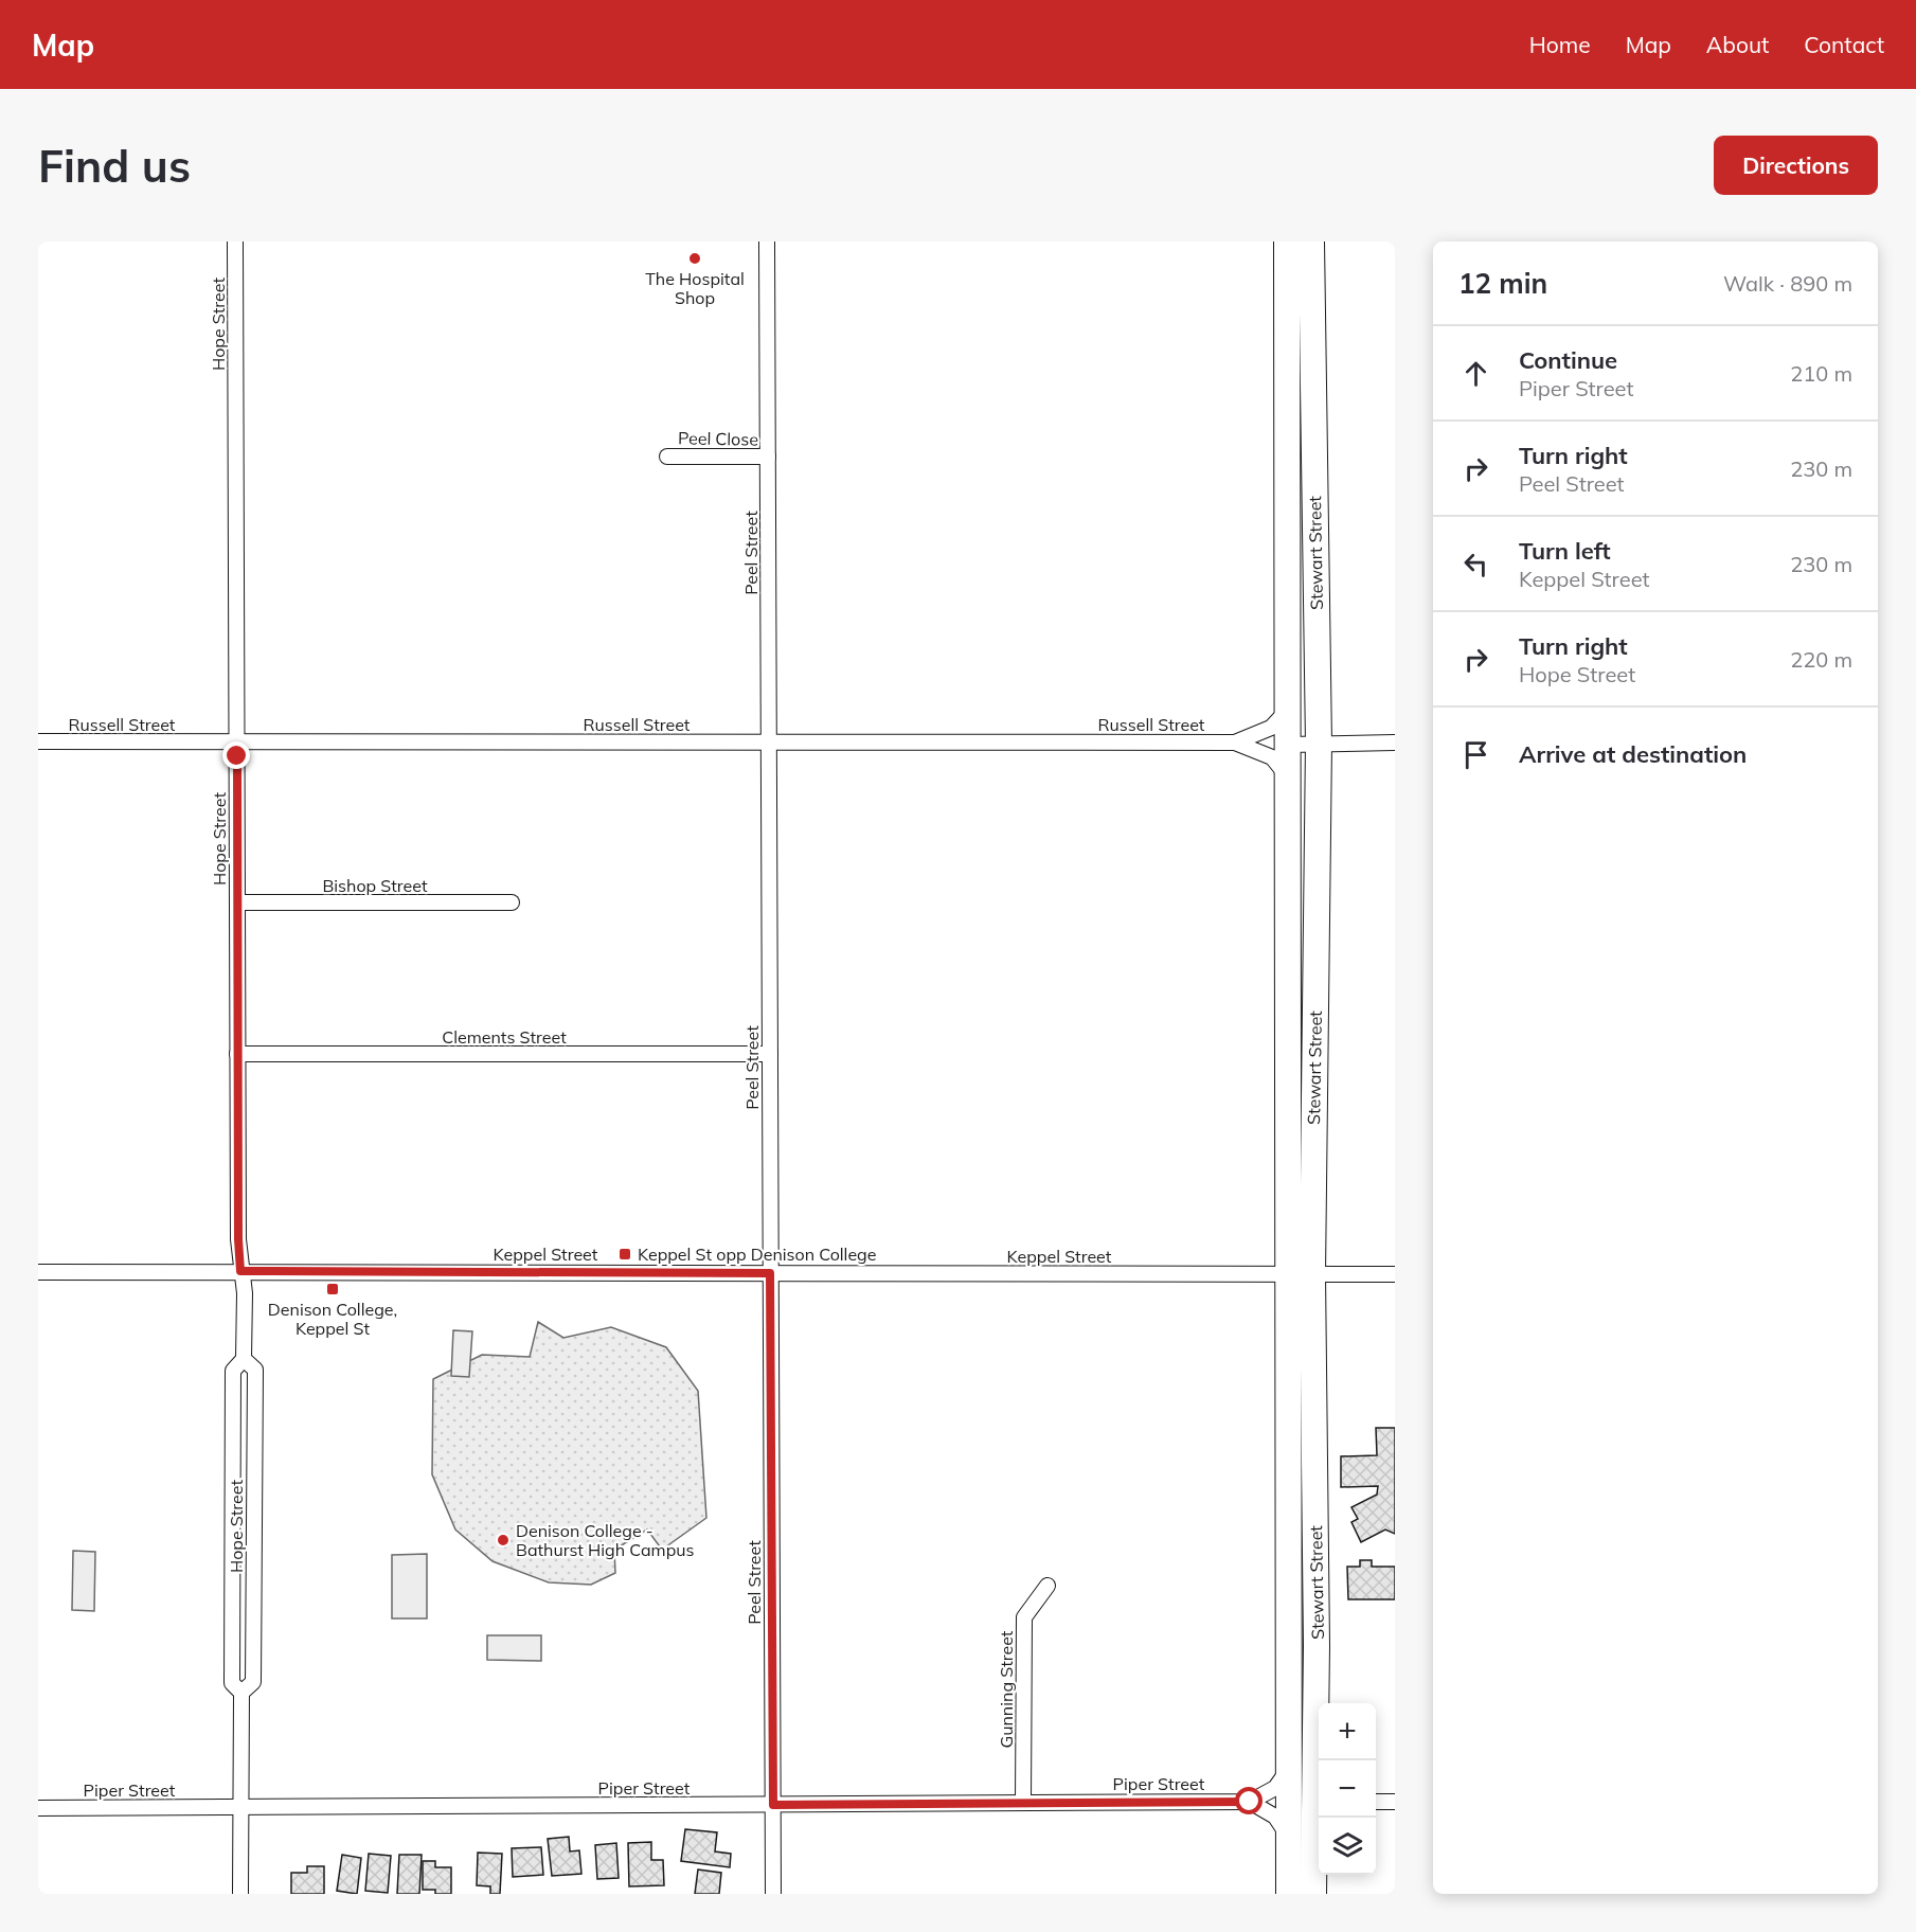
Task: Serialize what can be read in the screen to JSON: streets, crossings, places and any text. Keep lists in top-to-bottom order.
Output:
{
  "streets": {
    "highway": ["Stewart Street"],
    "street": [
      "Hope Street",
      "Peel Close",
      "Peel Street",
      "Russell Street",
      "Bishop Street",
      "Clements Street",
      "Keppel Street",
      "Gunning Street",
      "Piper Street"
    ]
  },
  "crossings": [
    ["Hope Street", "Russell Street"],
    ["Hope Street", "Bishop Street"],
    ["Hope Street", "Clements Street"],
    ["Hope Street", "Keppel Street"],
    ["Hope Street", "Piper Street"],
    ["Peel Close", "Peel Street"],
    ["Peel Street", "Russell Street"],
    ["Peel Street", "Clements Street"],
    ["Peel Street", "Keppel Street"],
    ["Peel Street", "Piper Street"],
    ["Stewart Street", "Russell Street"],
    ["Stewart Street", "Keppel Street"],
    ["Gunning Street", "Piper Street"]
  ],
  "places": {
    "other": ["The Hospital Shop", "Denison College - Bathurst High Campus"],
    "transit": ["Keppel St opp Denison College", "Denison College, Keppel St"]
  },
  "page": {
    "header": "Map",
    "nav": [
      "Home",
      "Map",
      "About",
      "Contact"
    ],
    "buttons": "Directions",
    "title": "Find us",
    "heading": ["12 min", "Walk · 890 m"],
    "list": [
      ["Continue", "Piper Street", "210 m"],
      ["Turn right", "Peel Street", "230 m"],
      ["Turn left", "Keppel Street", "230 m"],
      ["Turn right", "Hope Street", "220 m"],
      "Arrive at destination"
    ],
    "map_buttons": ["+", "−"]
  }
}
